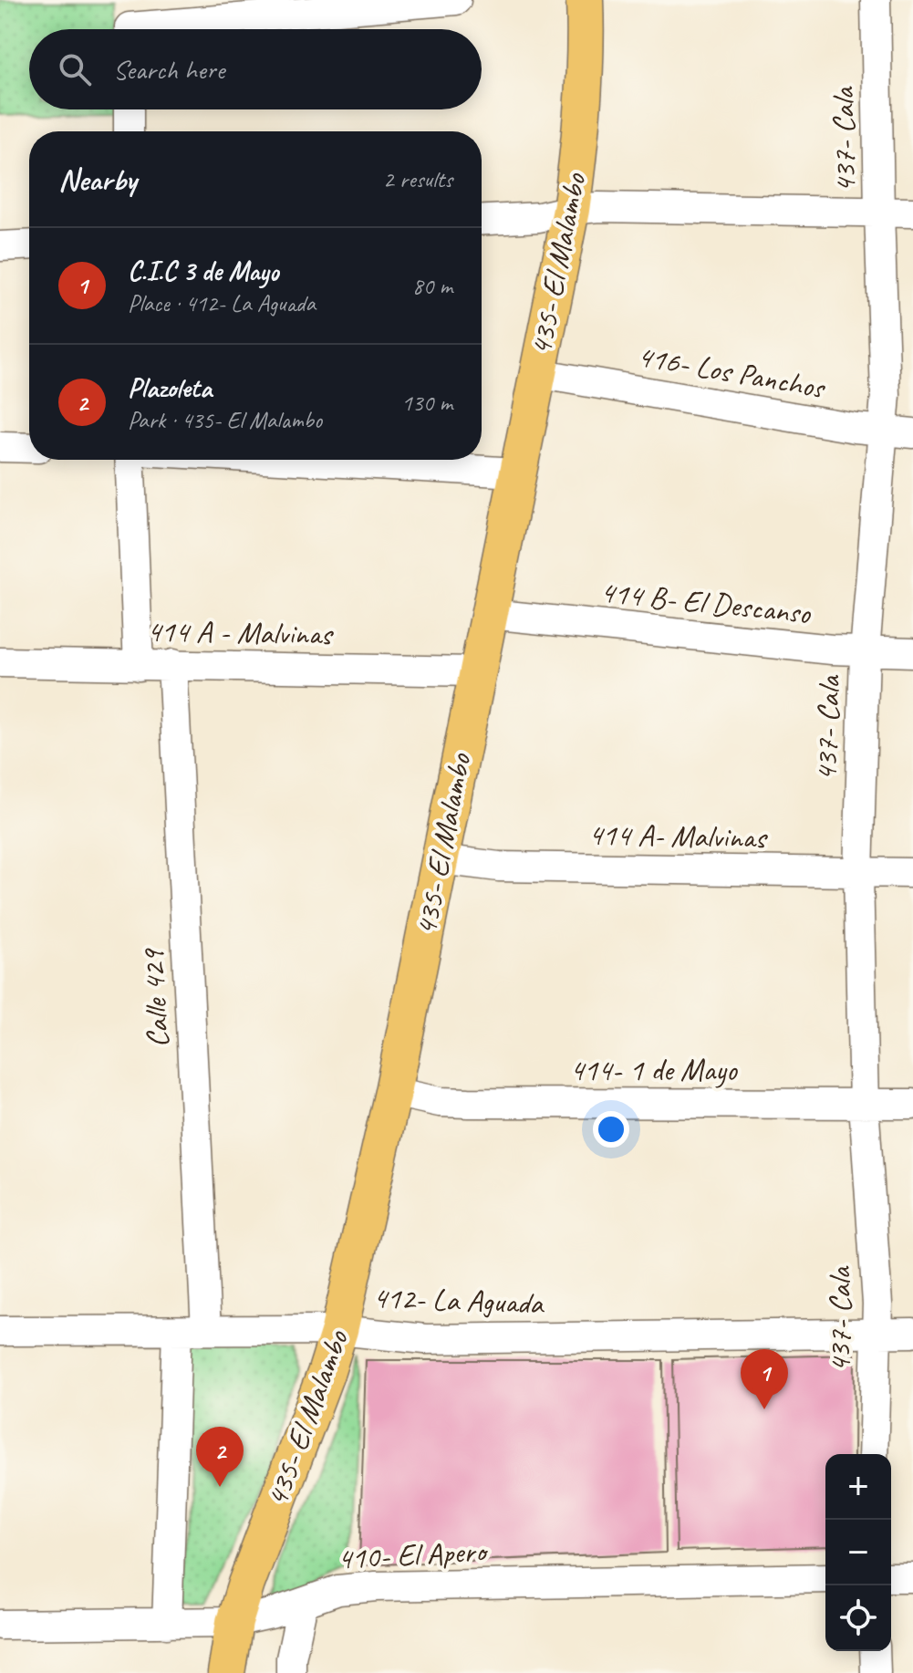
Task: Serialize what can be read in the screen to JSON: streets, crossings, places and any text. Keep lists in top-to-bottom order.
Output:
{
  "streets": {
    "main road": ["435- El Malambo"],
    "street": [
      "437- Cala",
      "416- Los Panchos",
      "414 B- El Descanso",
      "414 A - Malvinas",
      "414 A- Malvinas",
      "Calle 429",
      "414- 1 de Mayo",
      "412- La Aguada",
      "410- El Apero"
    ]
  },
  "crossings": [
    ["437- Cala", "416- Los Panchos"],
    ["437- Cala", "414 B- El Descanso"],
    ["437- Cala", "414 A- Malvinas"],
    ["437- Cala", "414- 1 de Mayo"],
    ["437- Cala", "412- La Aguada"],
    ["435- El Malambo", "416- Los Panchos"],
    ["435- El Malambo", "414 B- El Descanso"],
    ["435- El Malambo", "414 A - Malvinas"],
    ["435- El Malambo", "414 A- Malvinas"],
    ["435- El Malambo", "414- 1 de Mayo"],
    ["435- El Malambo", "412- La Aguada"],
    ["435- El Malambo", "410- El Apero"],
    ["414 A - Malvinas", "Calle 429"],
    ["Calle 429", "412- La Aguada"]
  ],
  "page": {
    "search": "Search here",
    "heading": ["Nearby", "2 results"],
    "list": [
      {
        "mark": "1",
        "name": "C.I.C 3 de Mayo",
        "note": "Place · 412- La Aguada",
        "value": "80 m"
      },
      {
        "mark": "2",
        "name": "Plazoleta",
        "note": "Park · 435- El Malambo",
        "value": "130 m"
      }
    ],
    "pins": ["1", "2"],
    "map_buttons": ["+", "−"]
  }
}
